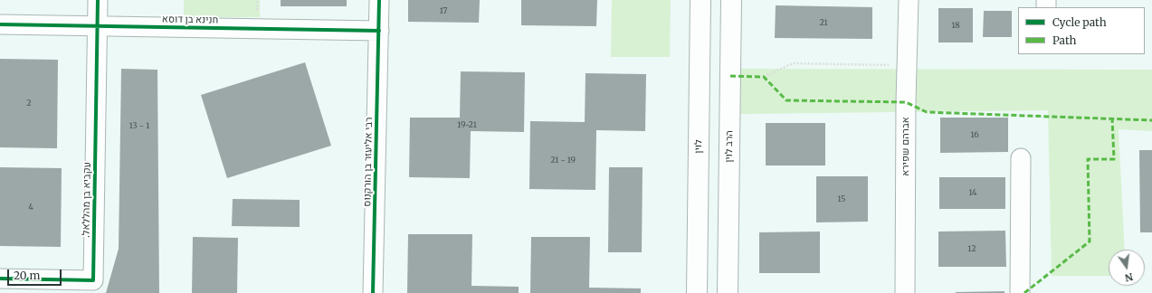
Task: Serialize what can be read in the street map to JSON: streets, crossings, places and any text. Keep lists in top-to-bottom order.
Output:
{
  "streets": {
    "main road": ["לוין", "הרב לוין"],
    "street": [
      "חנינא בן דוסא",
      "אברהם שפירא",
      "רבי אליעזר בן הורקנוס",
      ".עקביא בן מהללאל"
    ]
  },
  "crossings": [
    ["חנינא בן דוסא", "רבי אליעזר בן הורקנוס"],
    ["חנינא בן דוסא", ".עקביא בן מהללאל"]
  ],
  "house_numbers": [
    "17",
    "21",
    "18",
    "2",
    "19-21",
    "13 - 1",
    "16",
    "21 - 19",
    "14",
    "15",
    "4",
    "12"
  ],
  "legend": ["Cycle path", "Path"],
  "scale_bar": "20 m",
  "north": "bottom"
}
